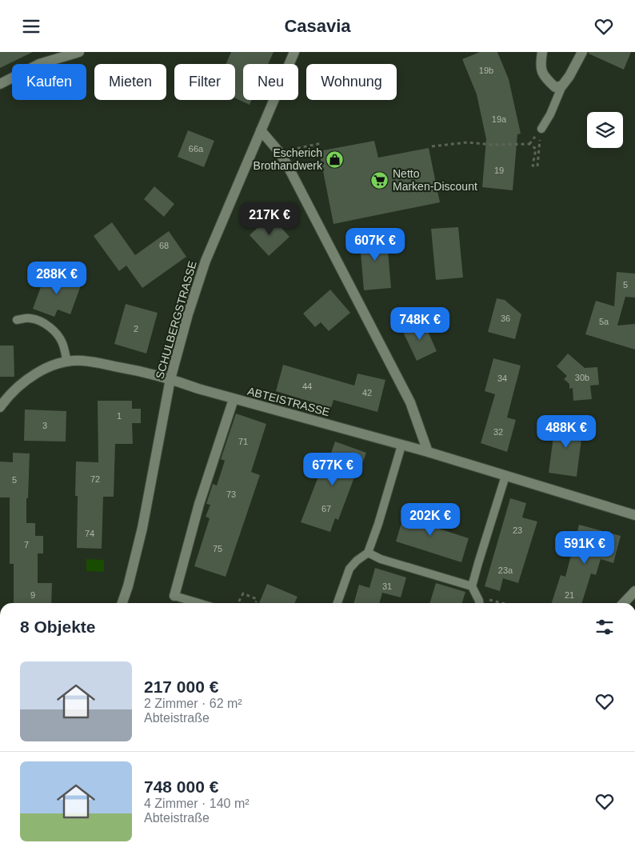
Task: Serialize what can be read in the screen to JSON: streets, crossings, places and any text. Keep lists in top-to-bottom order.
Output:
{
  "streets": {
    "street": ["SCHULBERGSTRASSE", "ABTEISTRASSE"]
  },
  "crossings": [
    ["SCHULBERGSTRASSE", "ABTEISTRASSE"]
  ],
  "places": {
    "shop": ["Escherich Brothandwerk"],
    "supermarket": ["Netto Marken-Discount"]
  },
  "house_numbers": [
    "19b",
    "19a",
    "66a",
    "19",
    "68",
    "5",
    "36",
    "5a",
    "2",
    "30b",
    "34",
    "44",
    "42",
    "1",
    "3",
    "32",
    "71",
    "72",
    "5",
    "73",
    "67",
    "23",
    "74",
    "7",
    "75",
    "23a",
    "31",
    "9",
    "21"
  ],
  "page": {
    "header": "Casavia",
    "chip": [
      "Kaufen",
      "Mieten",
      "Filter",
      "Neu",
      "Wohnung"
    ],
    "price": [
      "217K €",
      "607K €",
      "288K €",
      "748K €",
      "488K €",
      "677K €",
      "202K €",
      "591K €"
    ],
    "heading": "8 Objekte",
    "list": [
      {
        "name": "217 000 €",
        "note": "2 Zimmer · 62 m² · Abteistraße"
      },
      {
        "name": "748 000 €",
        "note": "4 Zimmer · 140 m² · Abteistraße"
      }
    ]
  }
}
